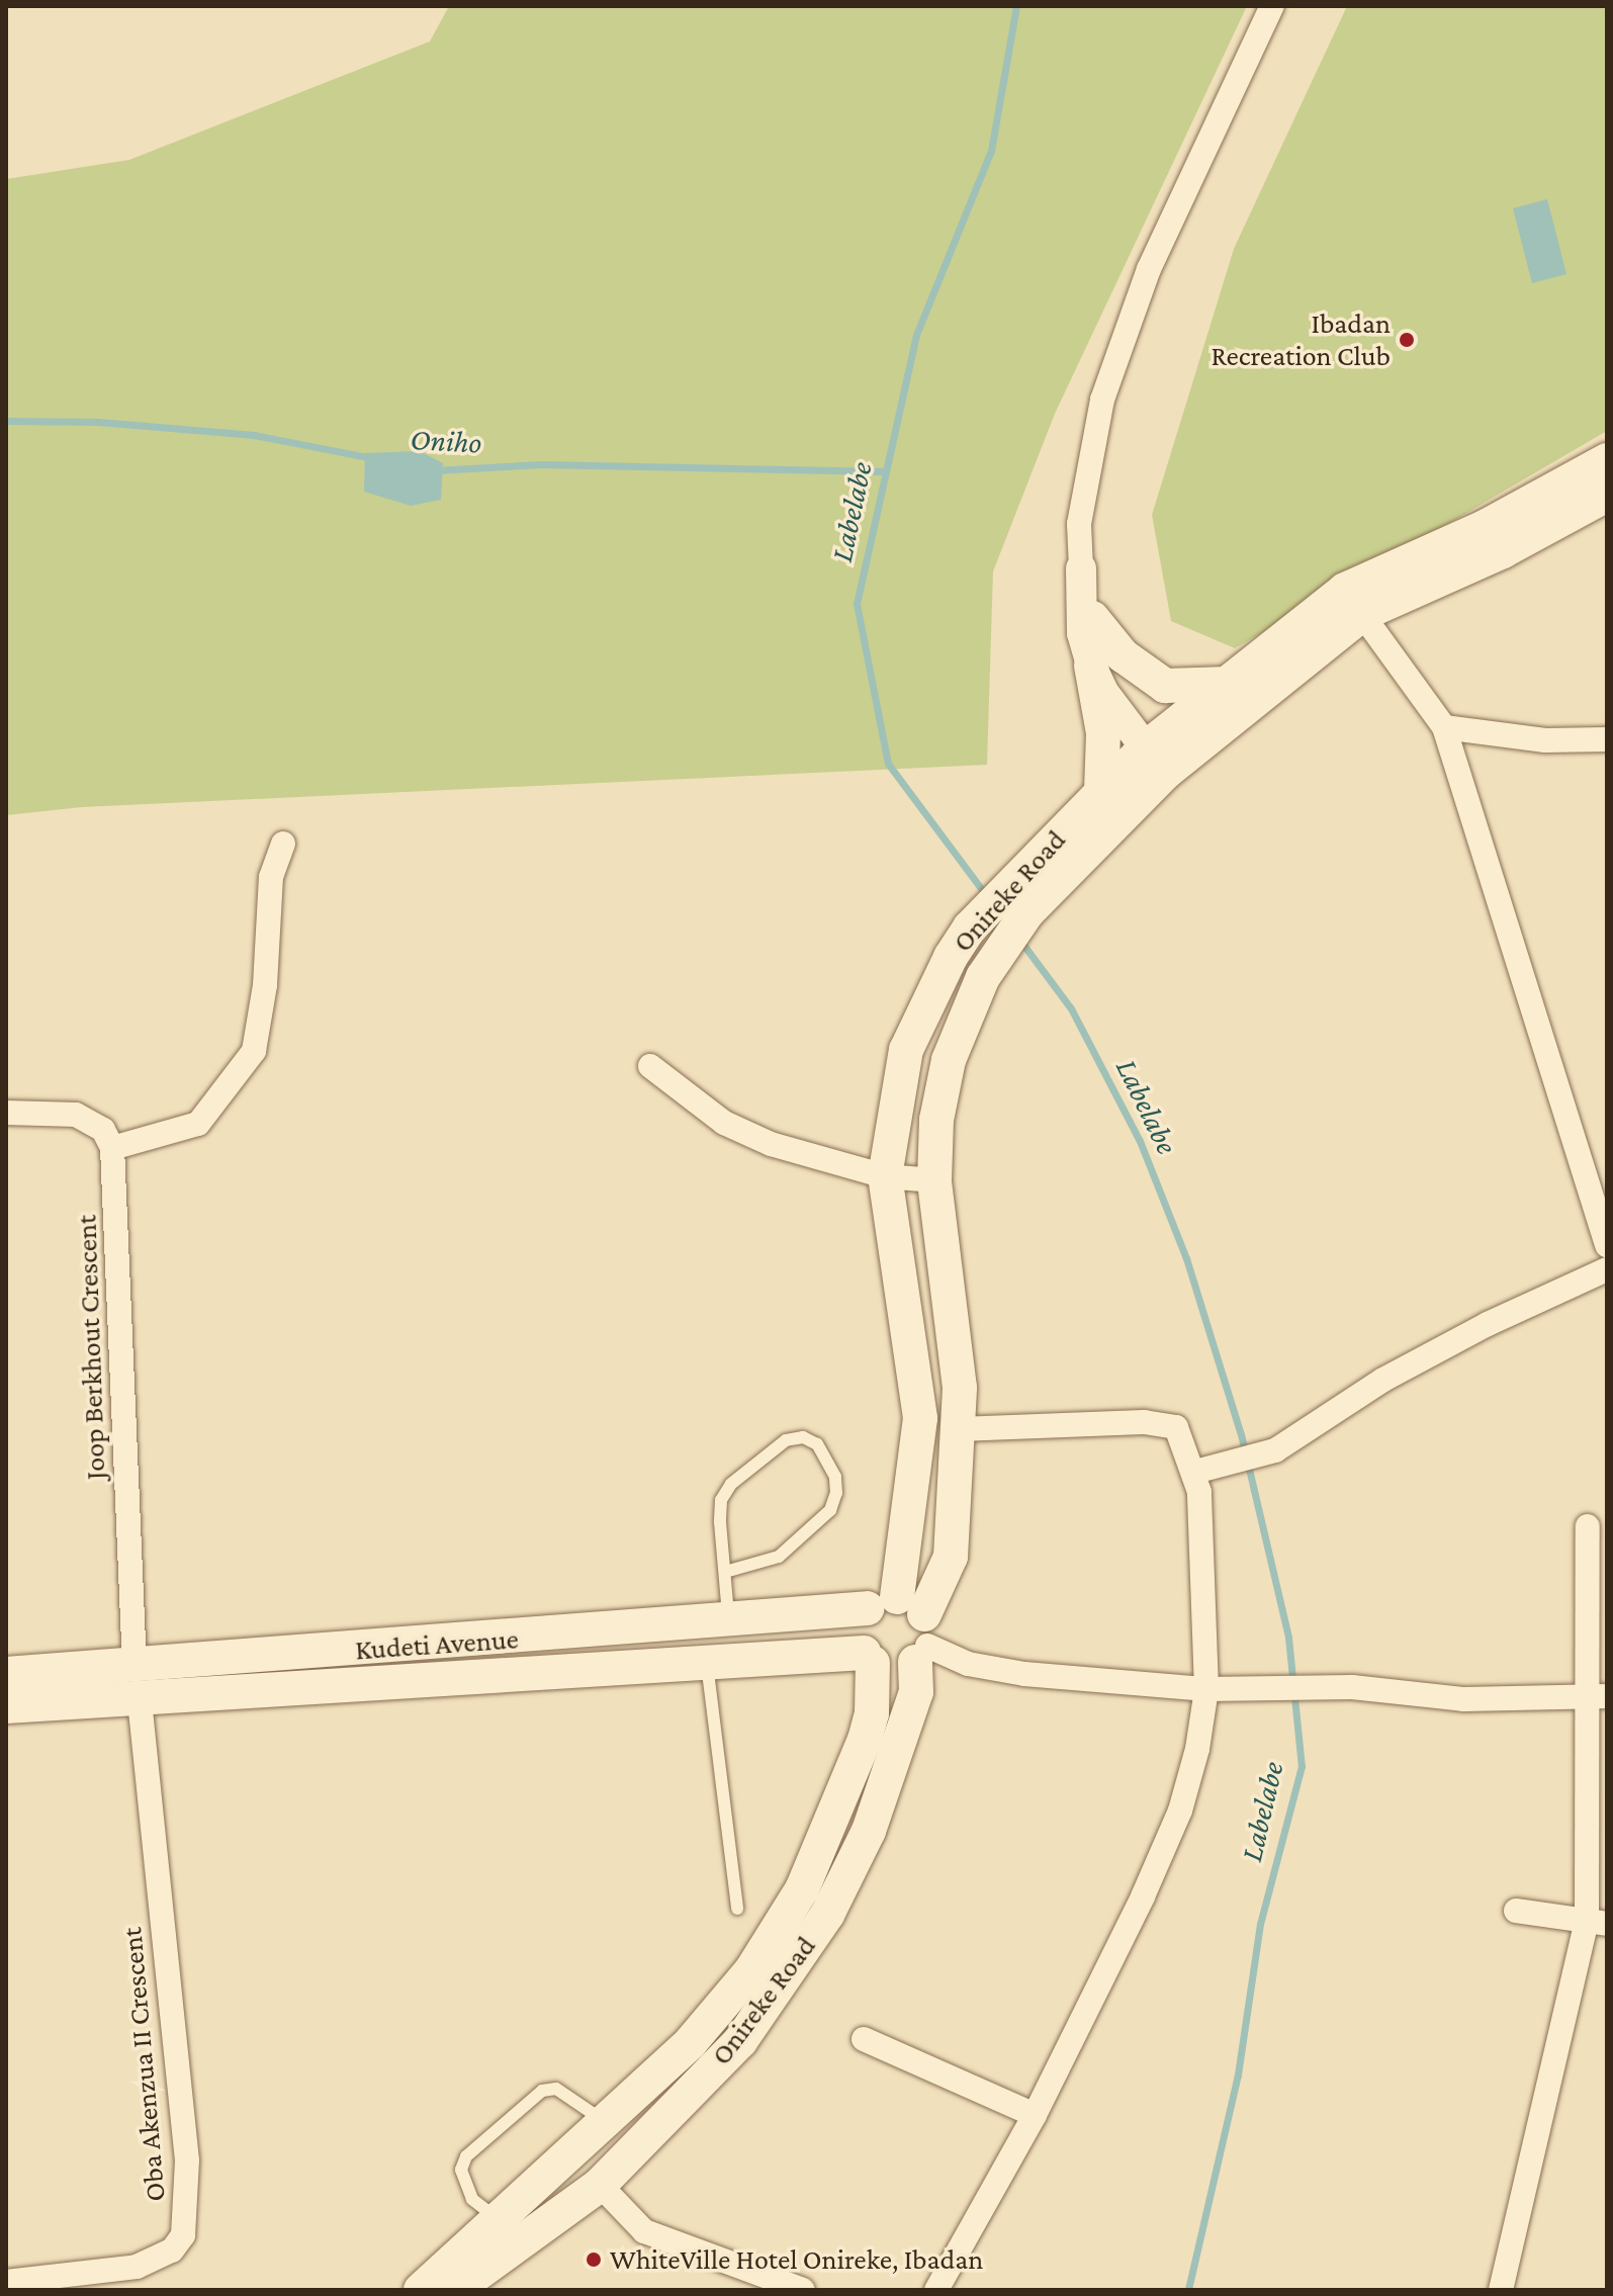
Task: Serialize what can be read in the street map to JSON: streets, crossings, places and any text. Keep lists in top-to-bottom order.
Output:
{
  "streets": {
    "main road": ["Onireke Road", "Kudeti Avenue"],
    "street": ["Joop Berkhout Crescent", "Oba Akenzua II Crescent"]
  },
  "crossings": [
    ["Onireke Road", "Kudeti Avenue"],
    ["Joop Berkhout Crescent", "Kudeti Avenue"],
    ["Joop Berkhout Crescent", "Oba Akenzua II Crescent"],
    ["Kudeti Avenue", "Oba Akenzua II Crescent"]
  ],
  "water": ["Oniho", "Labelabe"],
  "places": ["Ibadan Recreation Club", "WhiteVille Hotel Onireke, Ibadan"]
}
